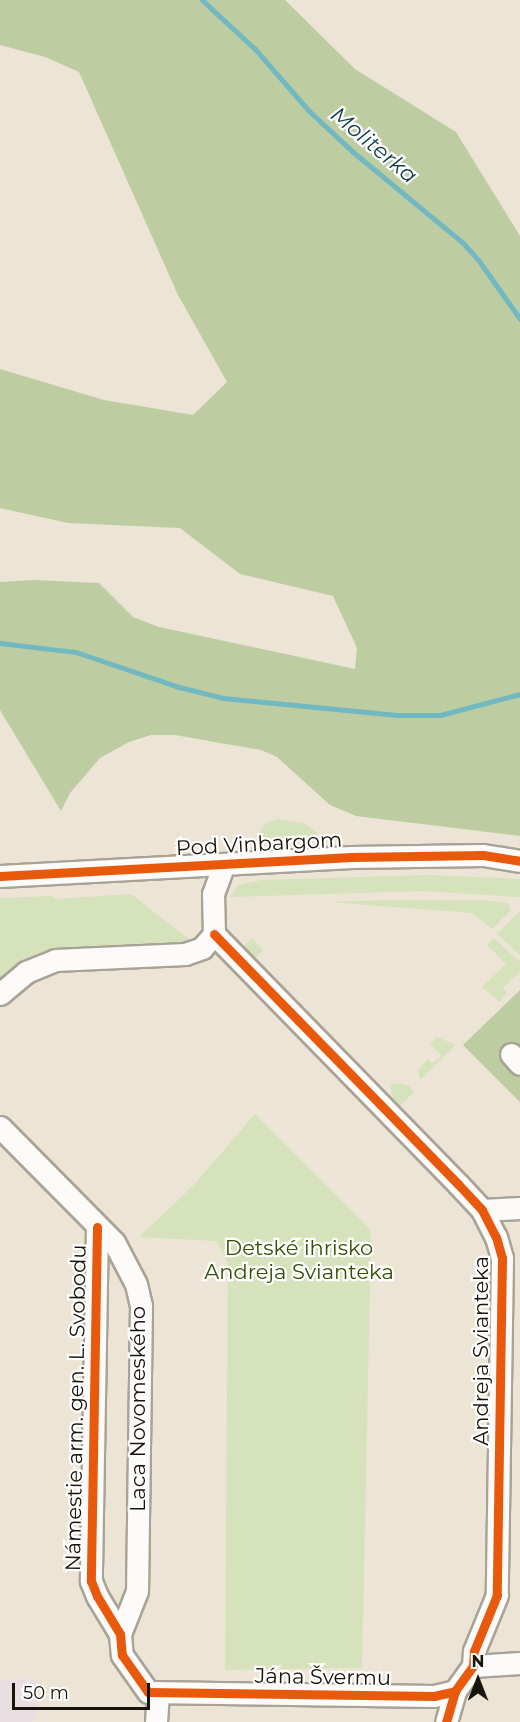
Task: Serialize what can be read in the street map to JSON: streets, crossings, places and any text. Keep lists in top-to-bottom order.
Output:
{
  "streets": {
    "street": [
      "Pod Vinbargom",
      "Andreja Svianteka",
      "Námestie arm. gen. L. Svobodu",
      "Laca Novomeského",
      "Jána Švermu"
    ]
  },
  "crossings": [
    ["Andreja Svianteka", "Jána Švermu"],
    ["Námestie arm. gen. L. Svobodu", "Laca Novomeského"]
  ],
  "water": ["Moliterka"],
  "parks": ["Detské ihrisko Andreja Svianteka"],
  "scale_bar": "50 m",
  "north": "top"
}
